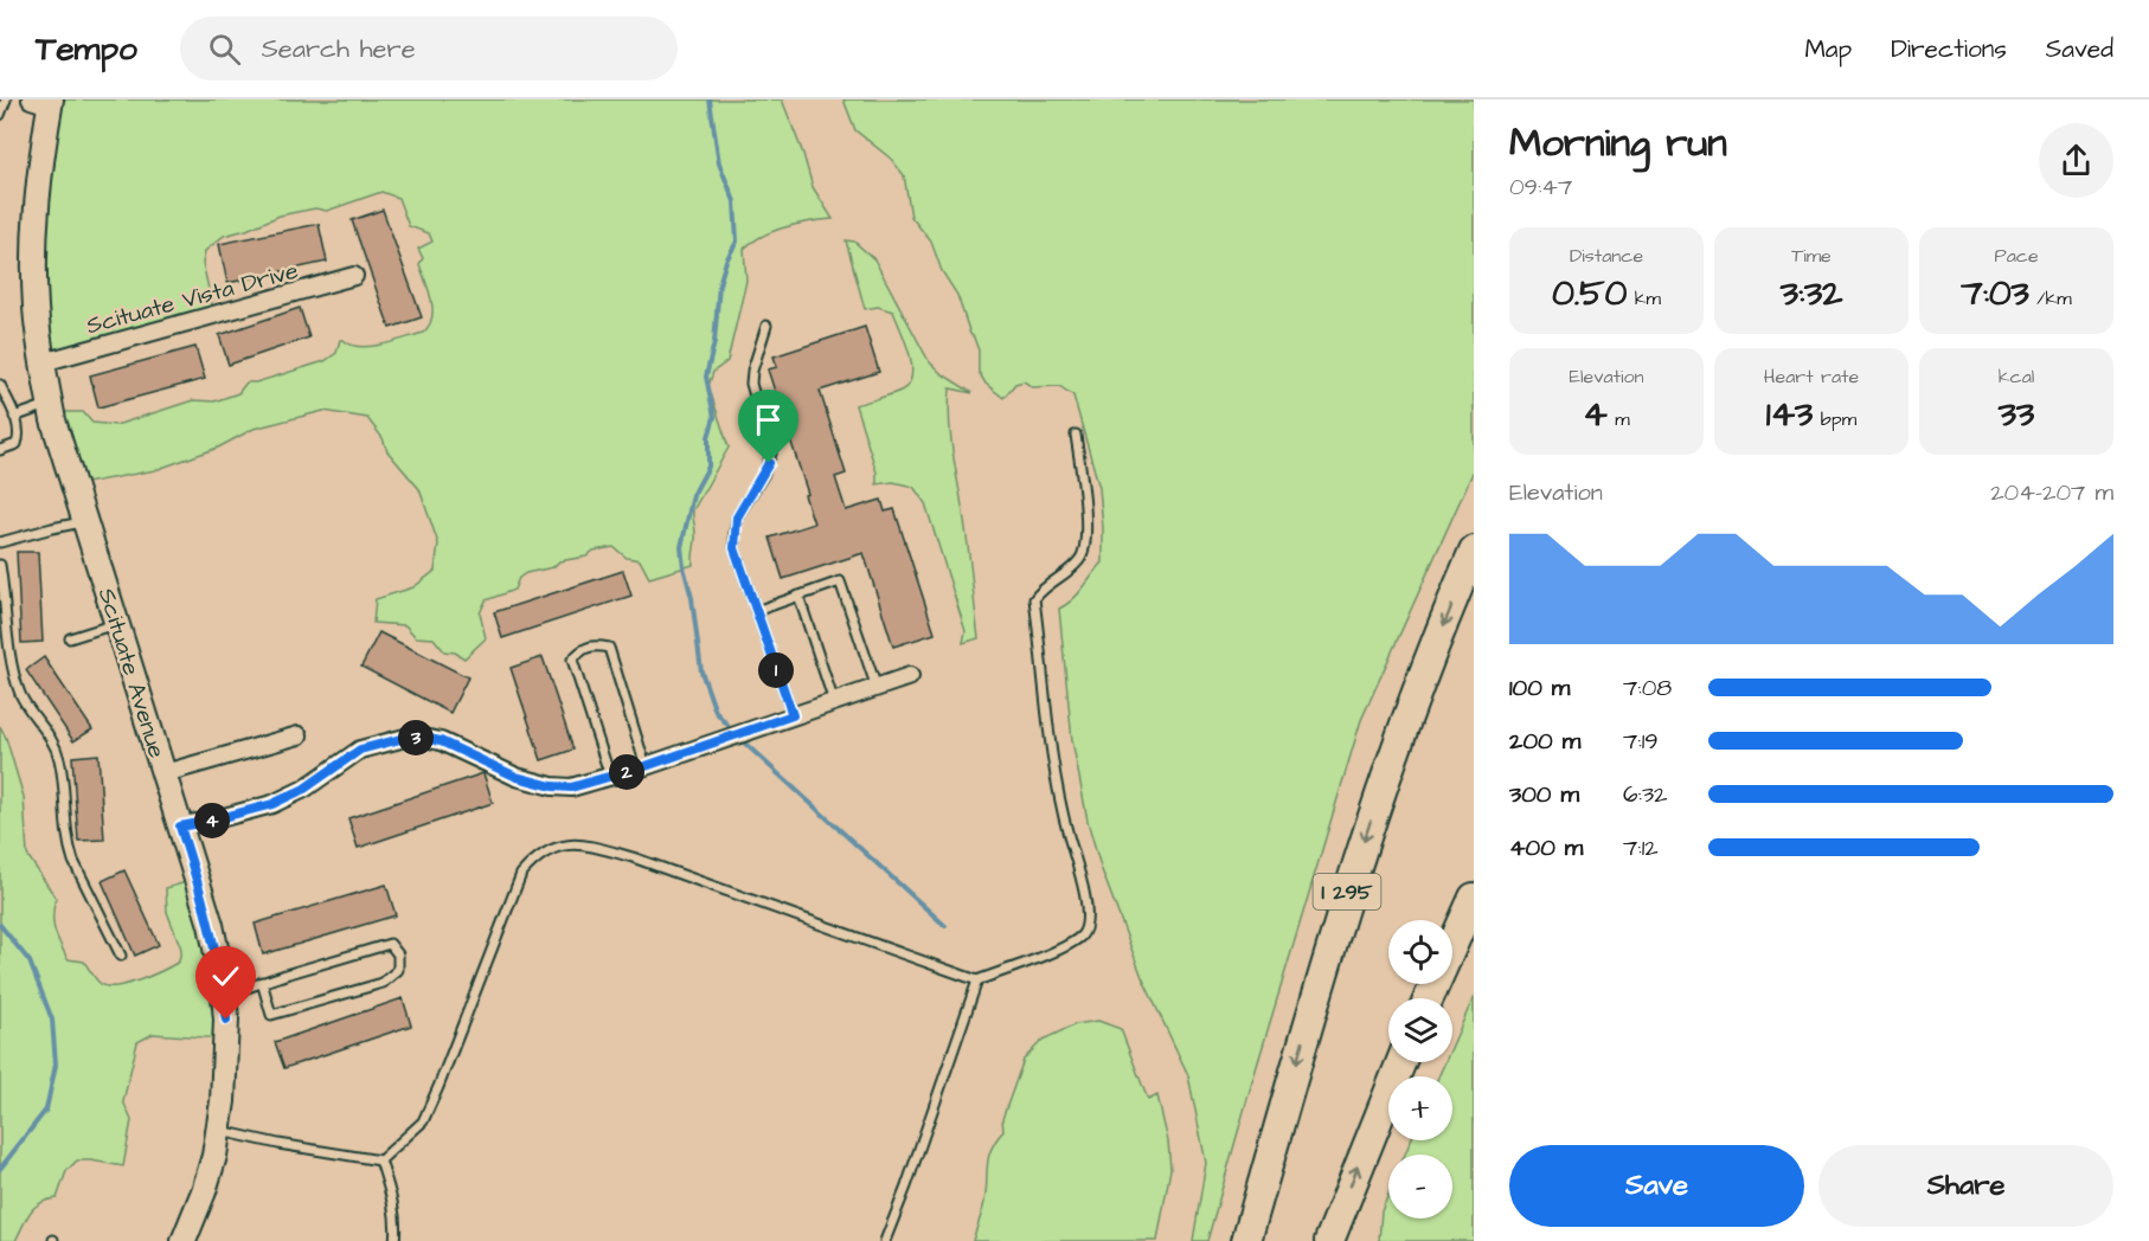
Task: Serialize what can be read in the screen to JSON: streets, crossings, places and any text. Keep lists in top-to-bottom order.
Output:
{
  "streets": {
    "highway": ["I 295"],
    "main road": ["Scituate Avenue"],
    "street": ["Scituate Vista Drive"]
  },
  "crossings": [
    ["Scituate Vista Drive", "Scituate Avenue"]
  ],
  "page": {
    "header": "Tempo",
    "search": "Search here",
    "nav": ["Map", "Directions", "Saved"],
    "heading": ["Morning run", "09:47"],
    "stats": [
      ["Distance", "0.50 km"],
      ["Time", "3:32"],
      ["Pace", "7:03 /km"],
      ["Elevation", "4 m"],
      ["Heart rate", "143 bpm"],
      ["kcal", "33"]
    ],
    "chart": ["Elevation", "204–207 m"],
    "pins": [
      "1",
      "3",
      "2",
      "4"
    ],
    "list": [
      {
        "name": "100 m",
        "note": "7:08"
      },
      {
        "name": "200 m",
        "note": "7:19"
      },
      {
        "name": "300 m",
        "note": "6:32"
      },
      {
        "name": "400 m",
        "note": "7:12"
      }
    ],
    "map_buttons": ["+", "−"],
    "buttons": ["Save", "Share"]
  }
}
